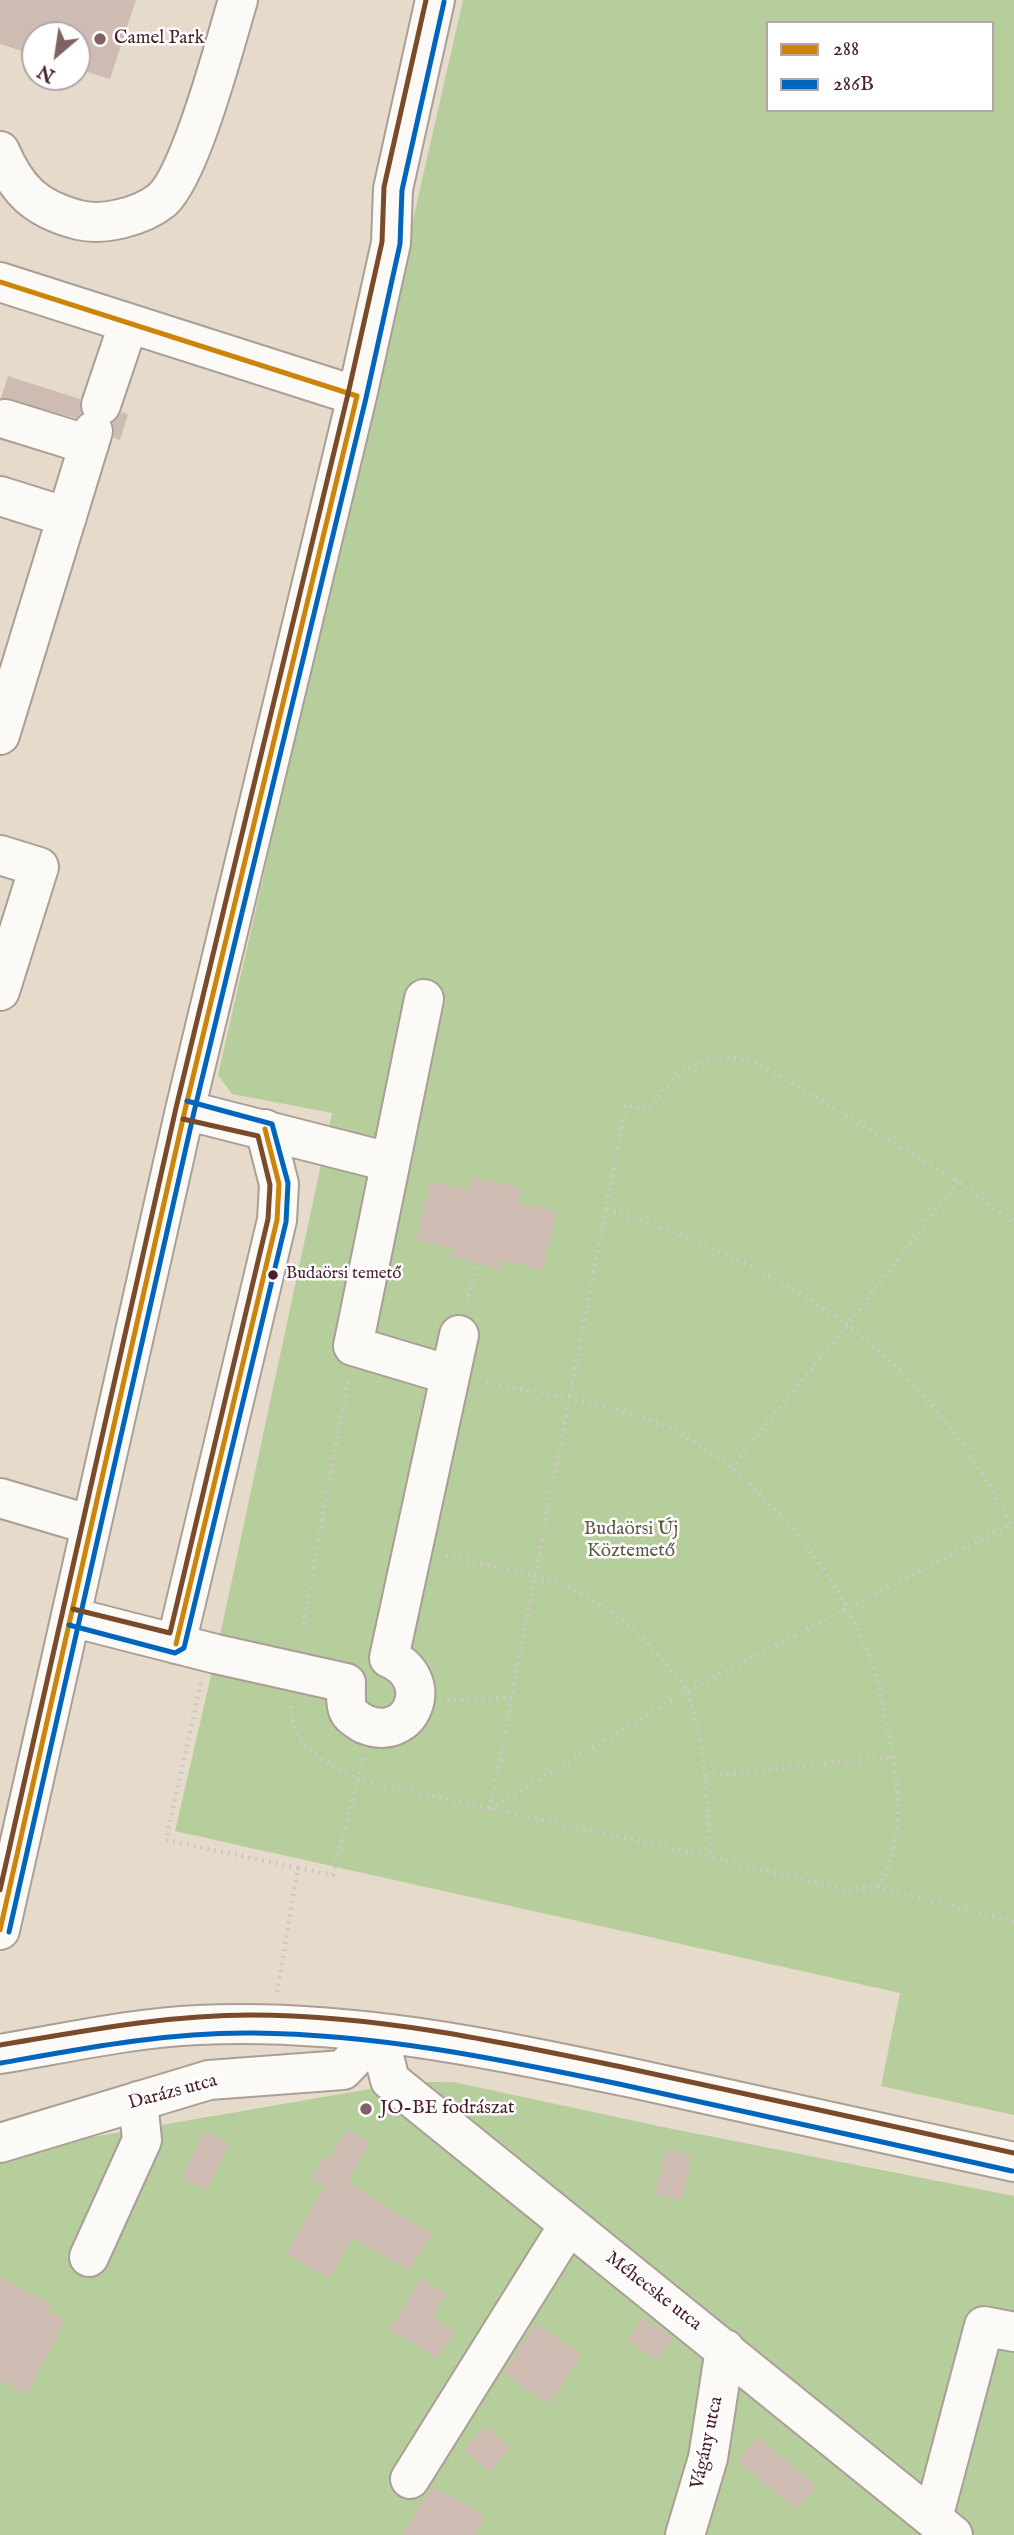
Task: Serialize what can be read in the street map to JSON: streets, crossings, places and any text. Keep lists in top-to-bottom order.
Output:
{
  "streets": {
    "street": ["Darázs utca", "Méhecske utca", "Vágány utca"]
  },
  "crossings": [
    ["Darázs utca", "Méhecske utca"],
    ["Méhecske utca", "Vágány utca"]
  ],
  "parks": ["Budaörsi Új Köztemető"],
  "places": ["Camel Park", "Budaörsi temető", "JO-BE fodrászat"],
  "lines": ["transit line 286B", "transit line 288"],
  "legend": ["288", "286B"],
  "north": "bottom left"
}
